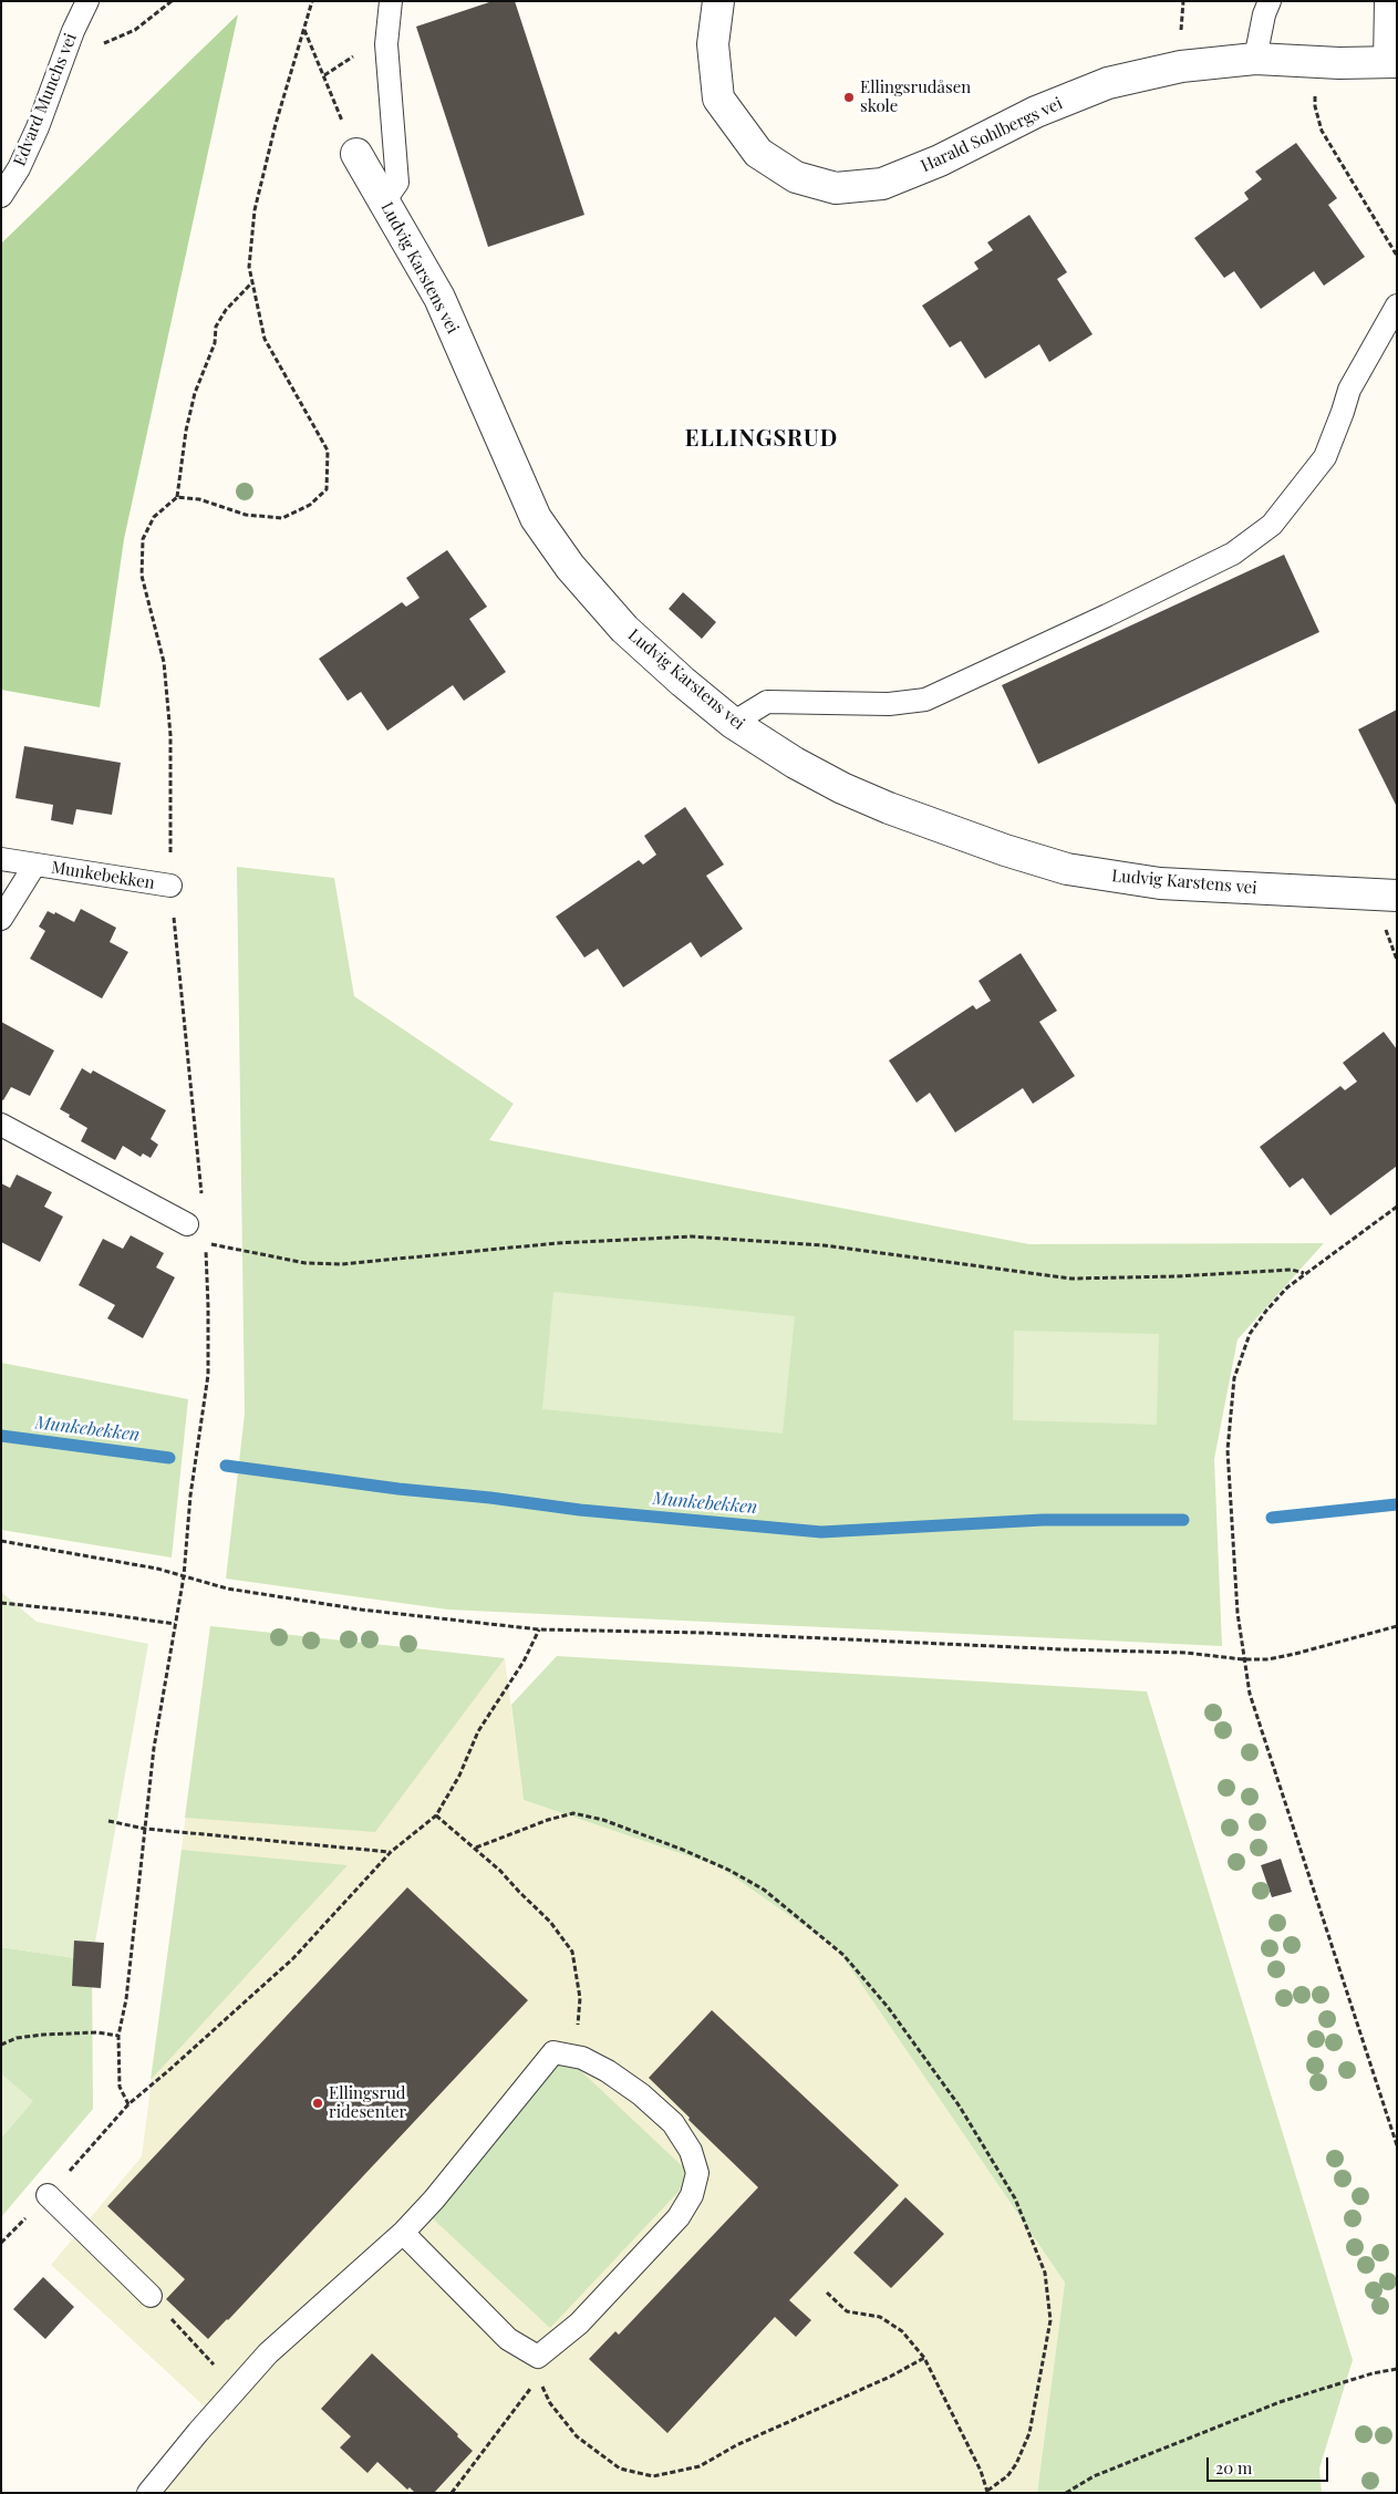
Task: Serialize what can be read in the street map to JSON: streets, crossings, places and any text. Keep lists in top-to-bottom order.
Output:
{
  "streets": {
    "street": ["Harald Sohlbergs vei", "Ludvig Karstens vei"],
    "lane": ["Edvard Munchs vei", "Munkebekken"]
  },
  "districts": ["ELLINGSRUD"],
  "water": ["Munkebekken"],
  "places": ["Ellingsrudåsen skole", "Ellingsrud ridesenter"],
  "scale_bar": "20 m"
}
